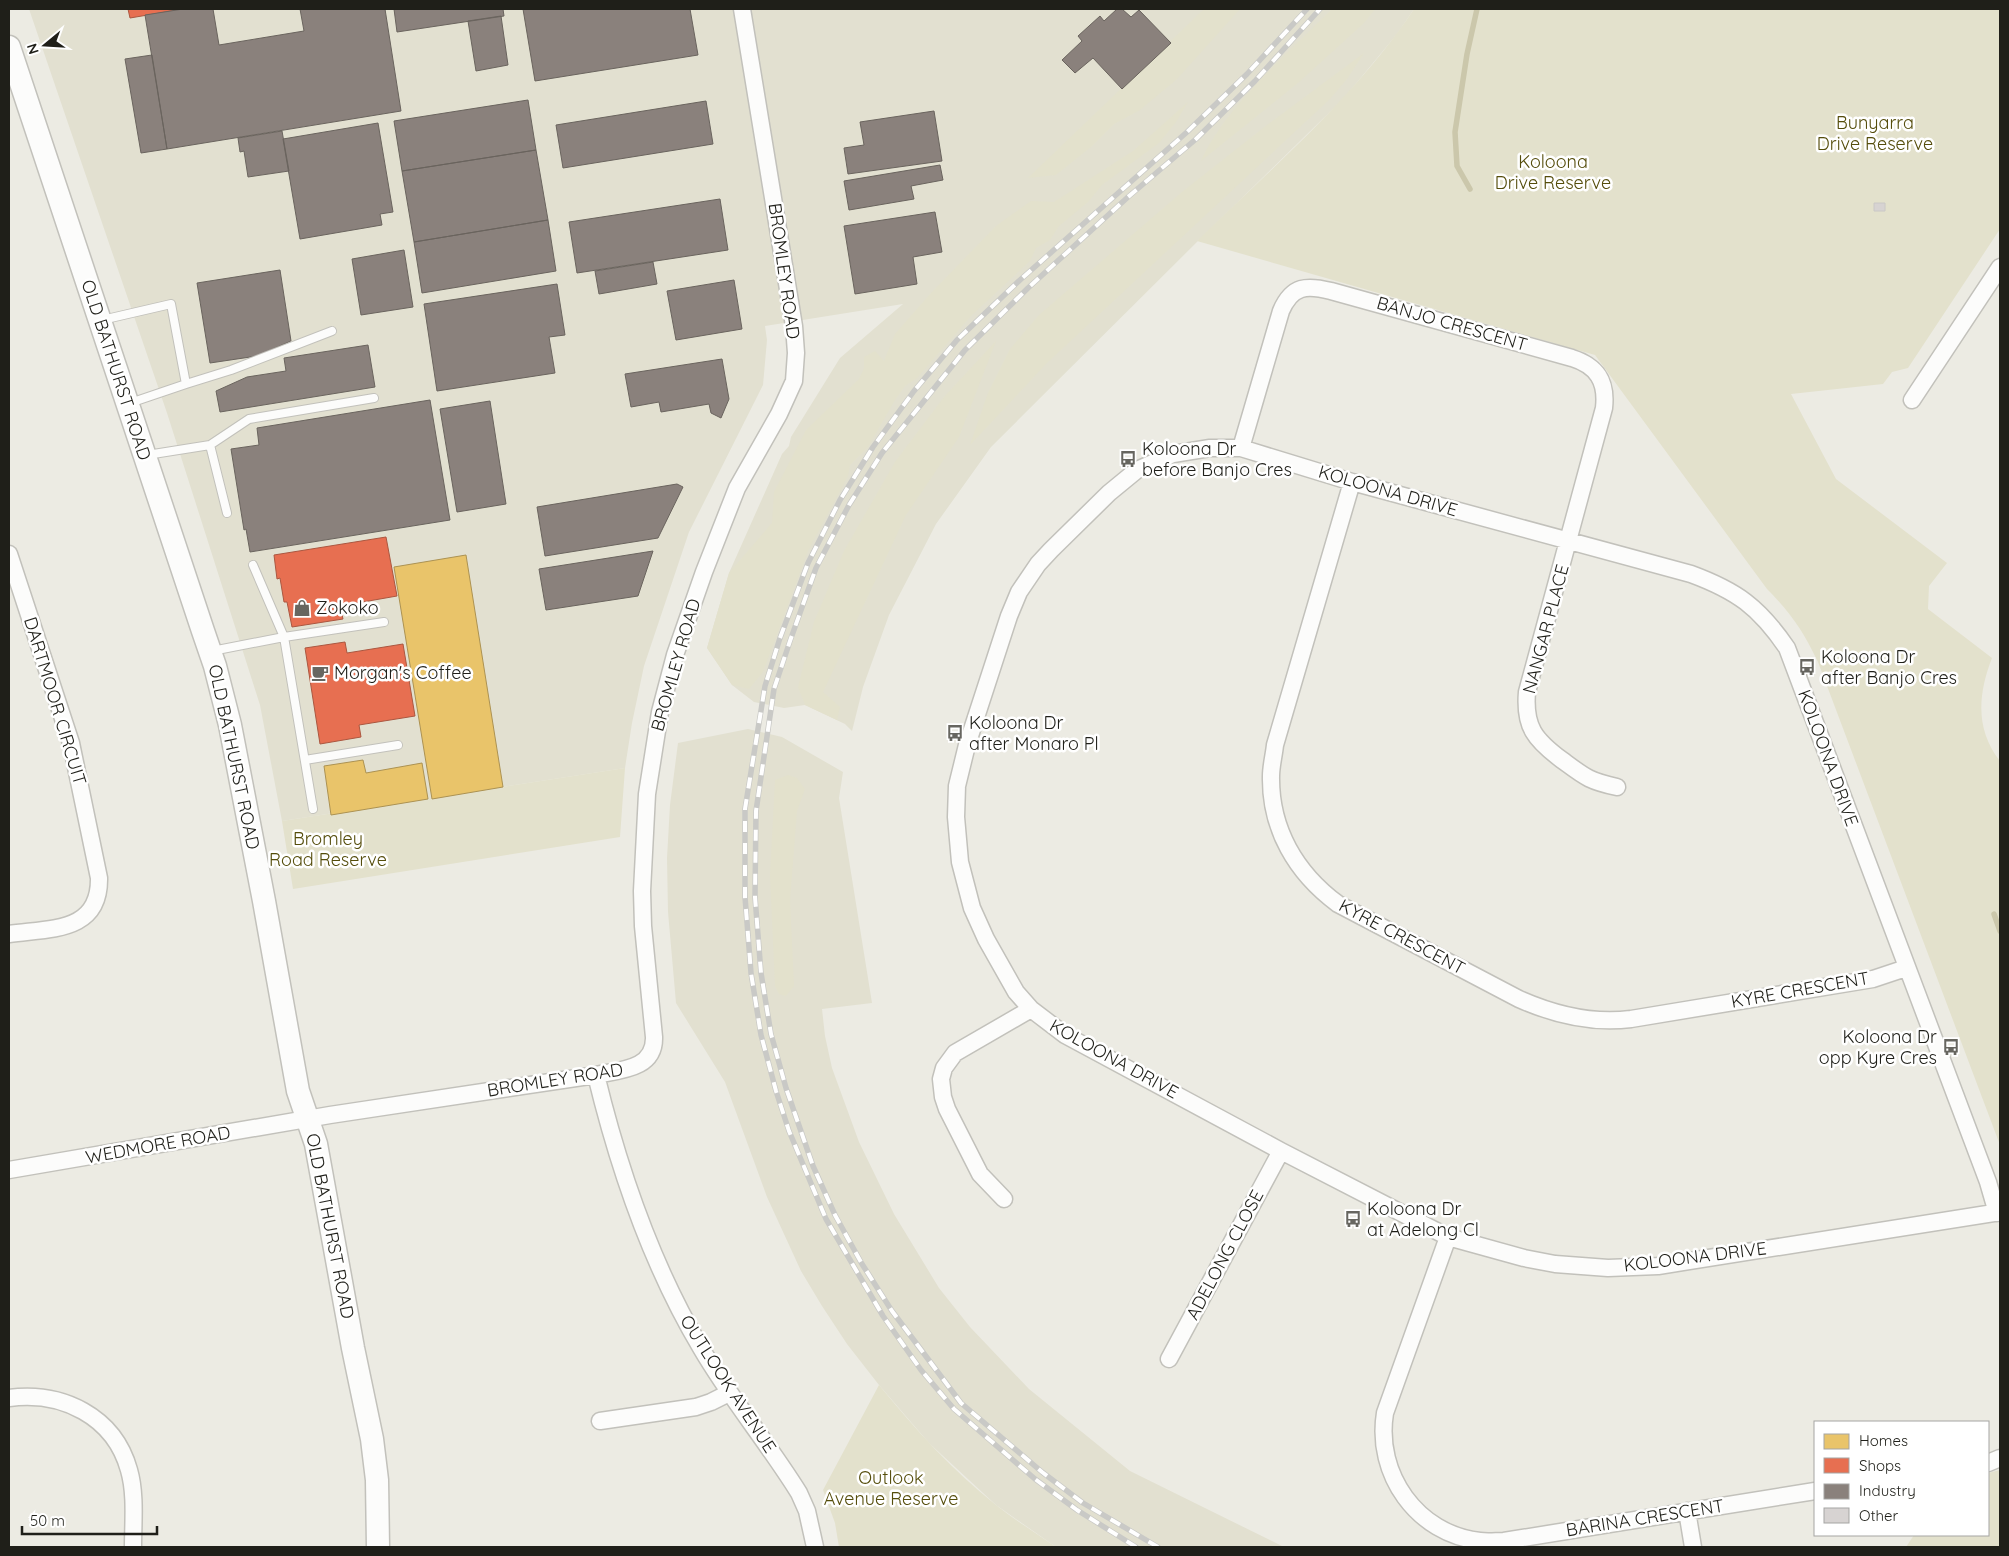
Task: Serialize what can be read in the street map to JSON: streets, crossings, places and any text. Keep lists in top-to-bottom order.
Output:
{
  "streets": {
    "main road": ["OLD BATHURST ROAD"],
    "street": [
      "BROMLEY ROAD",
      "BANJO CRESCENT",
      "KOLOONA DRIVE",
      "NANGAR PLACE",
      "DARTMOOR CIRCUIT",
      "KYRE CRESCENT",
      "WEDMORE ROAD",
      "ADELONG CLOSE",
      "OUTLOOK AVENUE",
      "BARINA CRESCENT"
    ]
  },
  "crossings": [
    ["BROMLEY ROAD", "OLD BATHURST ROAD"],
    ["BROMLEY ROAD", "WEDMORE ROAD"],
    ["BROMLEY ROAD", "OUTLOOK AVENUE"],
    ["BANJO CRESCENT", "KOLOONA DRIVE"],
    ["BANJO CRESCENT", "NANGAR PLACE"],
    ["OLD BATHURST ROAD", "WEDMORE ROAD"],
    ["KOLOONA DRIVE", "NANGAR PLACE"],
    ["KOLOONA DRIVE", "KYRE CRESCENT"],
    ["KOLOONA DRIVE", "ADELONG CLOSE"],
    ["KOLOONA DRIVE", "BARINA CRESCENT"]
  ],
  "parks": [
    "Bunyarra Drive Reserve",
    "Koloona Drive Reserve",
    "Bromley Road Reserve",
    "Outlook Avenue Reserve"
  ],
  "places": {
    "bus stop": [
      "Koloona Dr before Banjo Cres",
      "Koloona Dr after Banjo Cres",
      "Koloona Dr after Monaro Pl",
      "Koloona Dr opp Kyre Cres",
      "Koloona Dr at Adelong Cl"
    ],
    "shop": ["Zokoko"],
    "cafe": ["Morgan's Coffee"]
  },
  "legend": [
    "Homes",
    "Shops",
    "Industry",
    "Other"
  ],
  "scale_bar": "50 m",
  "north": "left"
}
